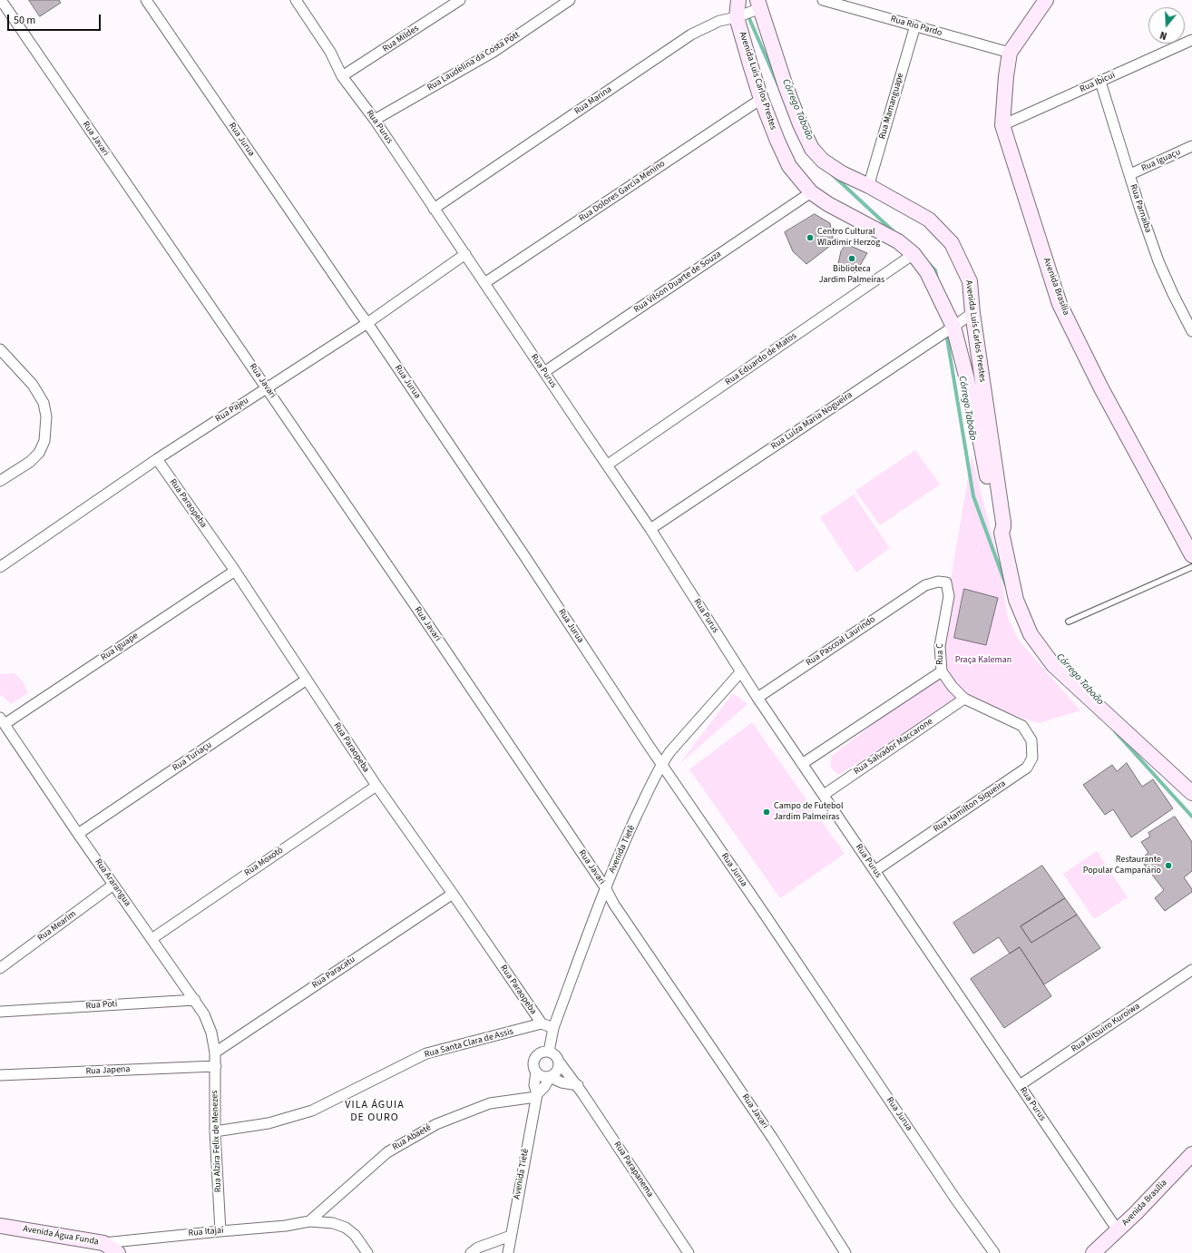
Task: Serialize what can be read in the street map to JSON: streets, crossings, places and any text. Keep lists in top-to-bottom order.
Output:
{
  "streets": {
    "street": [
      "Rua Rio Pardo",
      "Rua Mildes",
      "Rua Laudelina da Costa Pott",
      "Avenida Luís Carlos Prestes",
      "Rua Ibicui",
      "Rua Marina",
      "Rua Mamanguape",
      "Rua Purus",
      "Rua Javari",
      "Rua Jurua",
      "Rua Iguaçu",
      "Rua Dolores Garcia Menino",
      "Rua Parnaíba",
      "Rua Vilson Duarte de Souza",
      "Avenida Brasília",
      "Rua Eduardo de Matos",
      "Rua Pajeu",
      "Rua Luíza Maria Nogueira",
      "Rua Paraopeba",
      "Rua Pascoal Laurindo",
      "Rua Iguape",
      "Rua C",
      "Rua Salvador Maccarone",
      "Rua Turiaçu",
      "Rua Hamilton Siqueira",
      "Avenida Tietê",
      "Rua Moxotó",
      "Rua Ararangua",
      "Rua Mearim",
      "Rua Paracatu",
      "Rua Poti",
      "Rua Mitsuiro Kuroiwa",
      "Rua Santa Clara de Assis",
      "Rua Japena",
      "Rua Abaeté",
      "Rua Alzira Felix de Menezes",
      "Rua Parapanema",
      "Rua Itajaí",
      "Avenida Água Funda"
    ]
  },
  "crossings": [
    ["Rua Rio Pardo", "Rua Mamanguape"],
    ["Rua Rio Pardo", "Avenida Brasília"],
    ["Rua Mildes", "Rua Purus"],
    ["Rua Laudelina da Costa Pott", "Rua Purus"],
    ["Avenida Luís Carlos Prestes", "Rua Marina"],
    ["Avenida Luís Carlos Prestes", "Rua Mamanguape"],
    ["Avenida Luís Carlos Prestes", "Rua Dolores Garcia Menino"],
    ["Avenida Luís Carlos Prestes", "Rua Vilson Duarte de Souza"],
    ["Avenida Luís Carlos Prestes", "Rua Eduardo de Matos"],
    ["Avenida Luís Carlos Prestes", "Rua Luíza Maria Nogueira"],
    ["Rua Ibicui", "Rua Parnaíba"],
    ["Rua Ibicui", "Avenida Brasília"],
    ["Rua Marina", "Rua Purus"],
    ["Rua Purus", "Rua Dolores Garcia Menino"],
    ["Rua Purus", "Rua Vilson Duarte de Souza"],
    ["Rua Purus", "Avenida Brasília"],
    ["Rua Purus", "Rua Eduardo de Matos"],
    ["Rua Purus", "Rua Pajeu"],
    ["Rua Purus", "Rua Luíza Maria Nogueira"],
    ["Rua Purus", "Rua Pascoal Laurindo"],
    ["Rua Purus", "Rua Salvador Maccarone"],
    ["Rua Purus", "Rua Hamilton Siqueira"],
    ["Rua Purus", "Avenida Tietê"],
    ["Rua Purus", "Rua Mitsuiro Kuroiwa"],
    ["Rua Javari", "Rua Pajeu"],
    ["Rua Javari", "Avenida Tietê"],
    ["Rua Jurua", "Rua Pajeu"],
    ["Rua Jurua", "Avenida Tietê"],
    ["Rua Iguaçu", "Rua Parnaíba"],
    ["Rua Pajeu", "Rua Paraopeba"],
    ["Rua Paraopeba", "Rua Iguape"],
    ["Rua Paraopeba", "Rua Turiaçu"],
    ["Rua Paraopeba", "Avenida Tietê"],
    ["Rua Paraopeba", "Rua Moxotó"],
    ["Rua Paraopeba", "Rua Paracatu"],
    ["Rua Paraopeba", "Rua Santa Clara de Assis"],
    ["Rua Pascoal Laurindo", "Rua C"],
    ["Rua Iguape", "Rua Ararangua"],
    ["Rua C", "Rua Salvador Maccarone"],
    ["Rua C", "Rua Hamilton Siqueira"],
    ["Rua Turiaçu", "Rua Ararangua"],
    ["Avenida Tietê", "Rua Abaeté"],
    ["Avenida Tietê", "Rua Parapanema"],
    ["Rua Moxotó", "Rua Ararangua"],
    ["Rua Ararangua", "Rua Mearim"],
    ["Rua Ararangua", "Rua Paracatu"],
    ["Rua Ararangua", "Rua Poti"],
    ["Rua Ararangua", "Rua Alzira Felix de Menezes"],
    ["Rua Paracatu", "Rua Alzira Felix de Menezes"],
    ["Rua Santa Clara de Assis", "Rua Alzira Felix de Menezes"],
    ["Rua Japena", "Rua Alzira Felix de Menezes"],
    ["Rua Abaeté", "Rua Itajaí"],
    ["Rua Alzira Felix de Menezes", "Rua Itajaí"],
    ["Rua Itajaí", "Avenida Água Funda"]
  ],
  "districts": ["VILA ÁGUIA DE OURO"],
  "water": ["Córrego Taboão"],
  "parks": ["Praça Kaleman"],
  "places": [
    "Centro Cultural Wladimir Herzog",
    "Biblioteca Jardim Palmeiras",
    "Campo de Futebol Jardim Palmeiras",
    "Restaurante Popular Campanário"
  ],
  "scale_bar": "50 m",
  "north": "bottom"
}
